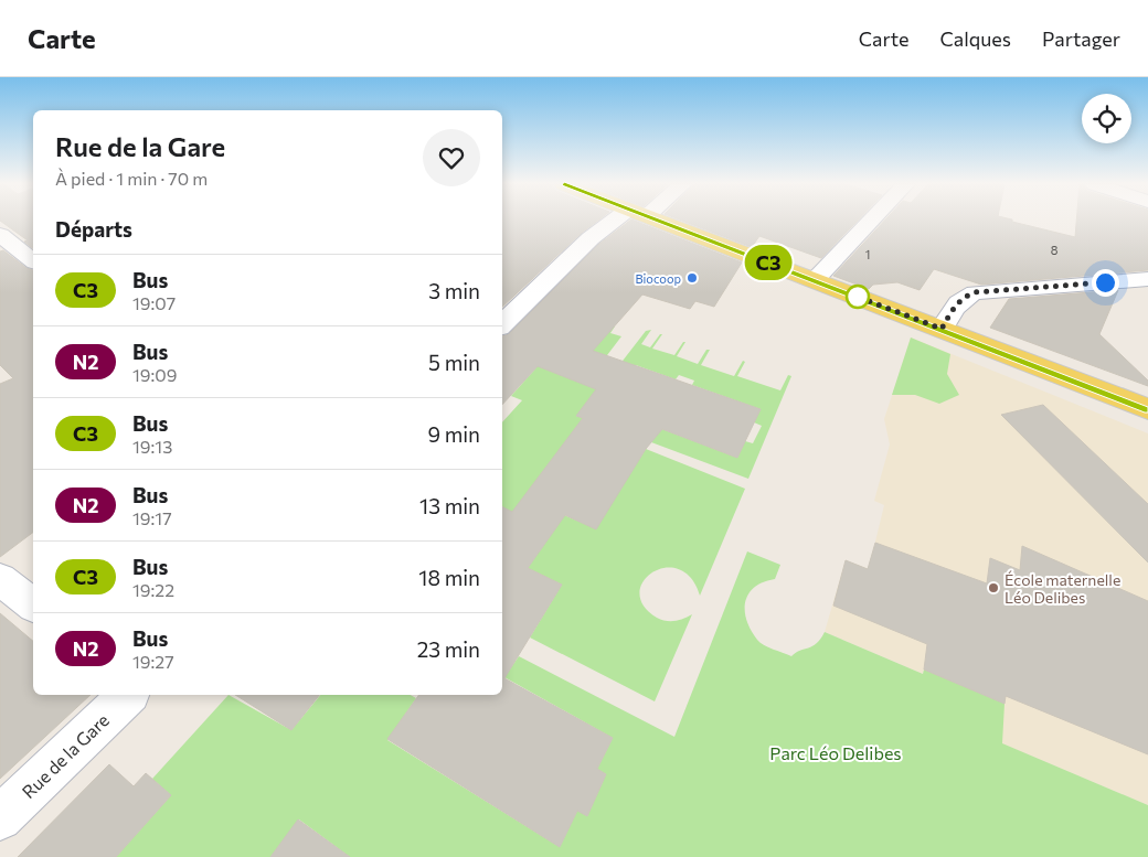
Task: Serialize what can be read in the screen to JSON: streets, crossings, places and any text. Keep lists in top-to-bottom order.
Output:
{
  "streets": {
    "street": ["Rue de la Gare"]
  },
  "parks": ["Parc Léo Delibes"],
  "places": ["Biocoop", "École maternelle Léo Delibes"],
  "lines": ["bus line C3"],
  "house_numbers": ["8", "1"],
  "page": {
    "header": "Carte",
    "nav": ["Carte", "Calques", "Partager"],
    "on_map": "C3",
    "heading": [
      ["Rue de la Gare", "À pied · 1 min · 70 m"],
      "Départs"
    ],
    "list": [
      {
        "mark": "C3",
        "name": "Bus",
        "note": "19:07",
        "value": "3 min"
      },
      {
        "mark": "N2",
        "name": "Bus",
        "note": "19:09",
        "value": "5 min"
      },
      {
        "mark": "C3",
        "name": "Bus",
        "note": "19:13",
        "value": "9 min"
      },
      {
        "mark": "N2",
        "name": "Bus",
        "note": "19:17",
        "value": "13 min"
      },
      {
        "mark": "C3",
        "name": "Bus",
        "note": "19:22",
        "value": "18 min"
      },
      {
        "mark": "N2",
        "name": "Bus",
        "note": "19:27",
        "value": "23 min"
      }
    ]
  }
}
